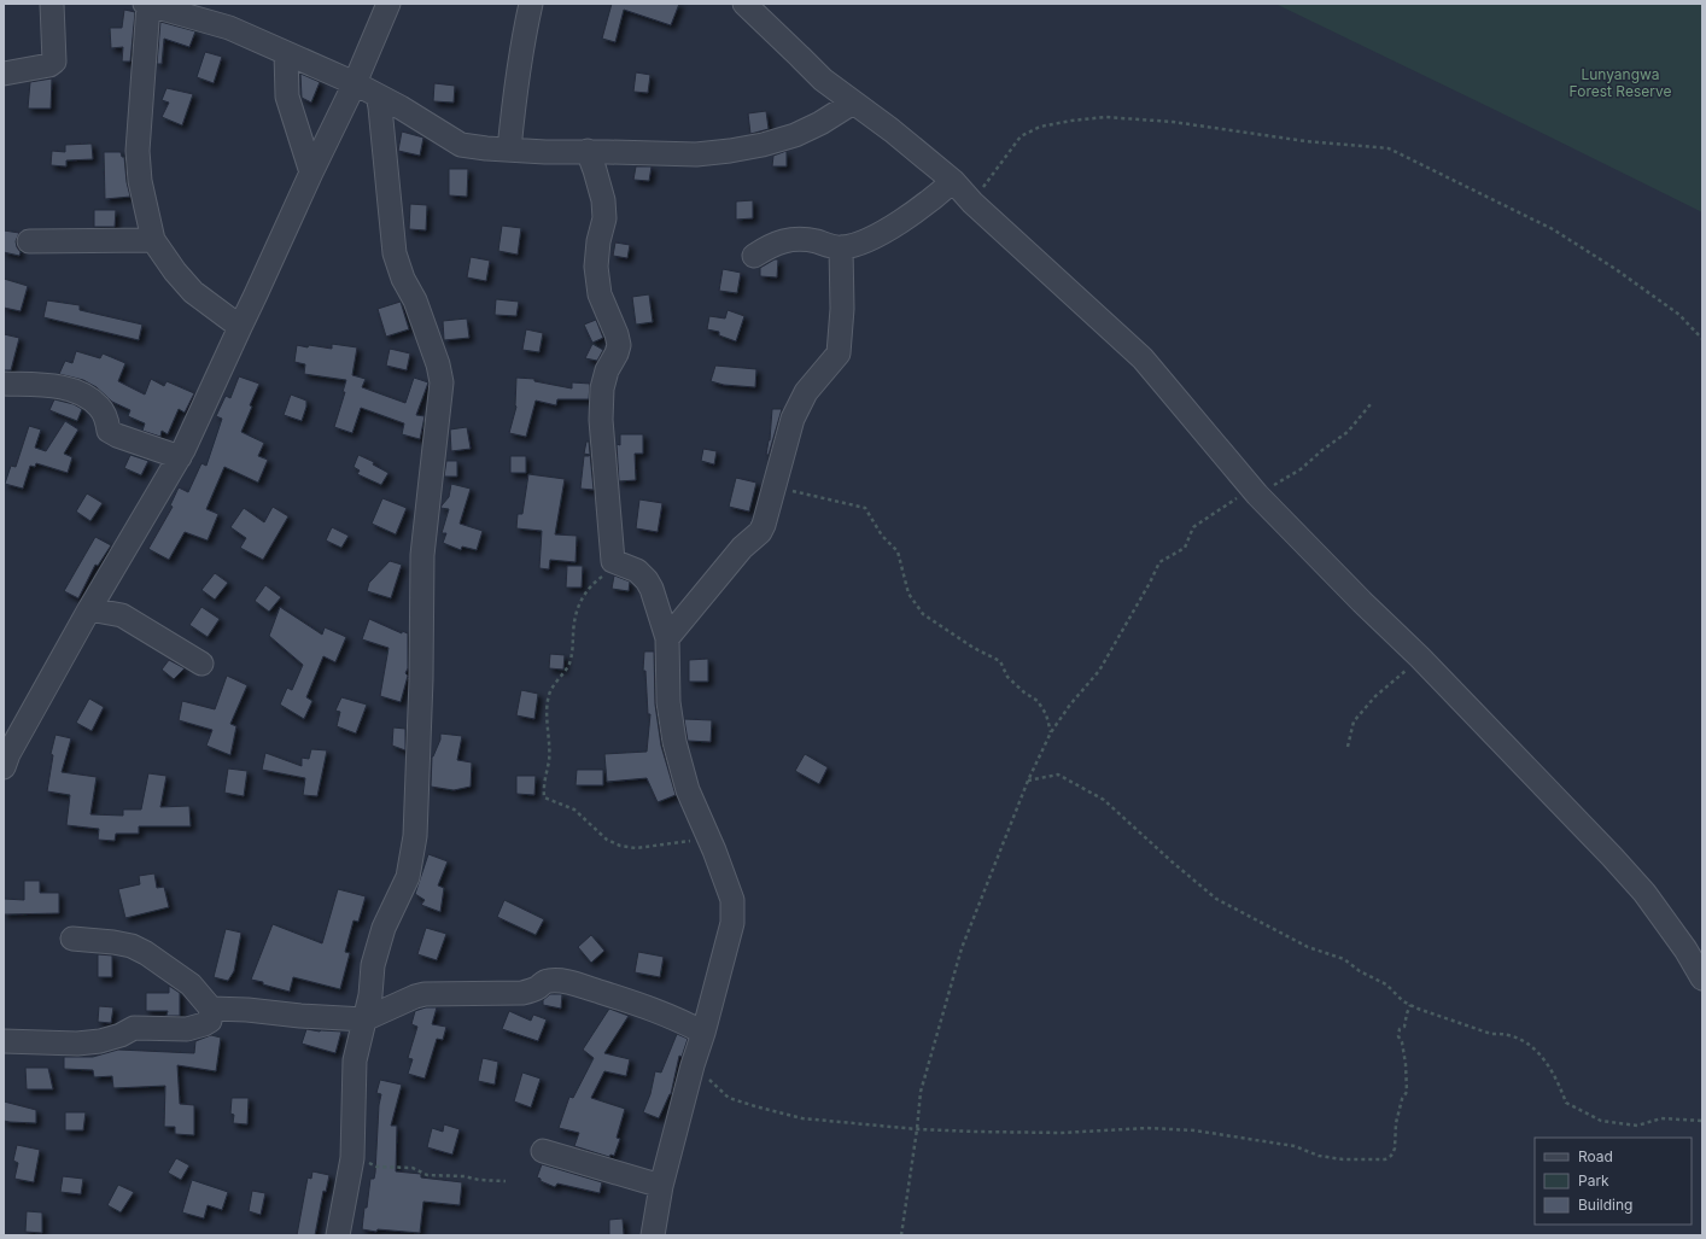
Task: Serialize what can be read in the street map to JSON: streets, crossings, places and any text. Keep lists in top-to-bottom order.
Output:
{
  "parks": ["Lunyangwa Forest Reserve"],
  "legend": ["Road", "Park", "Building"]
}
